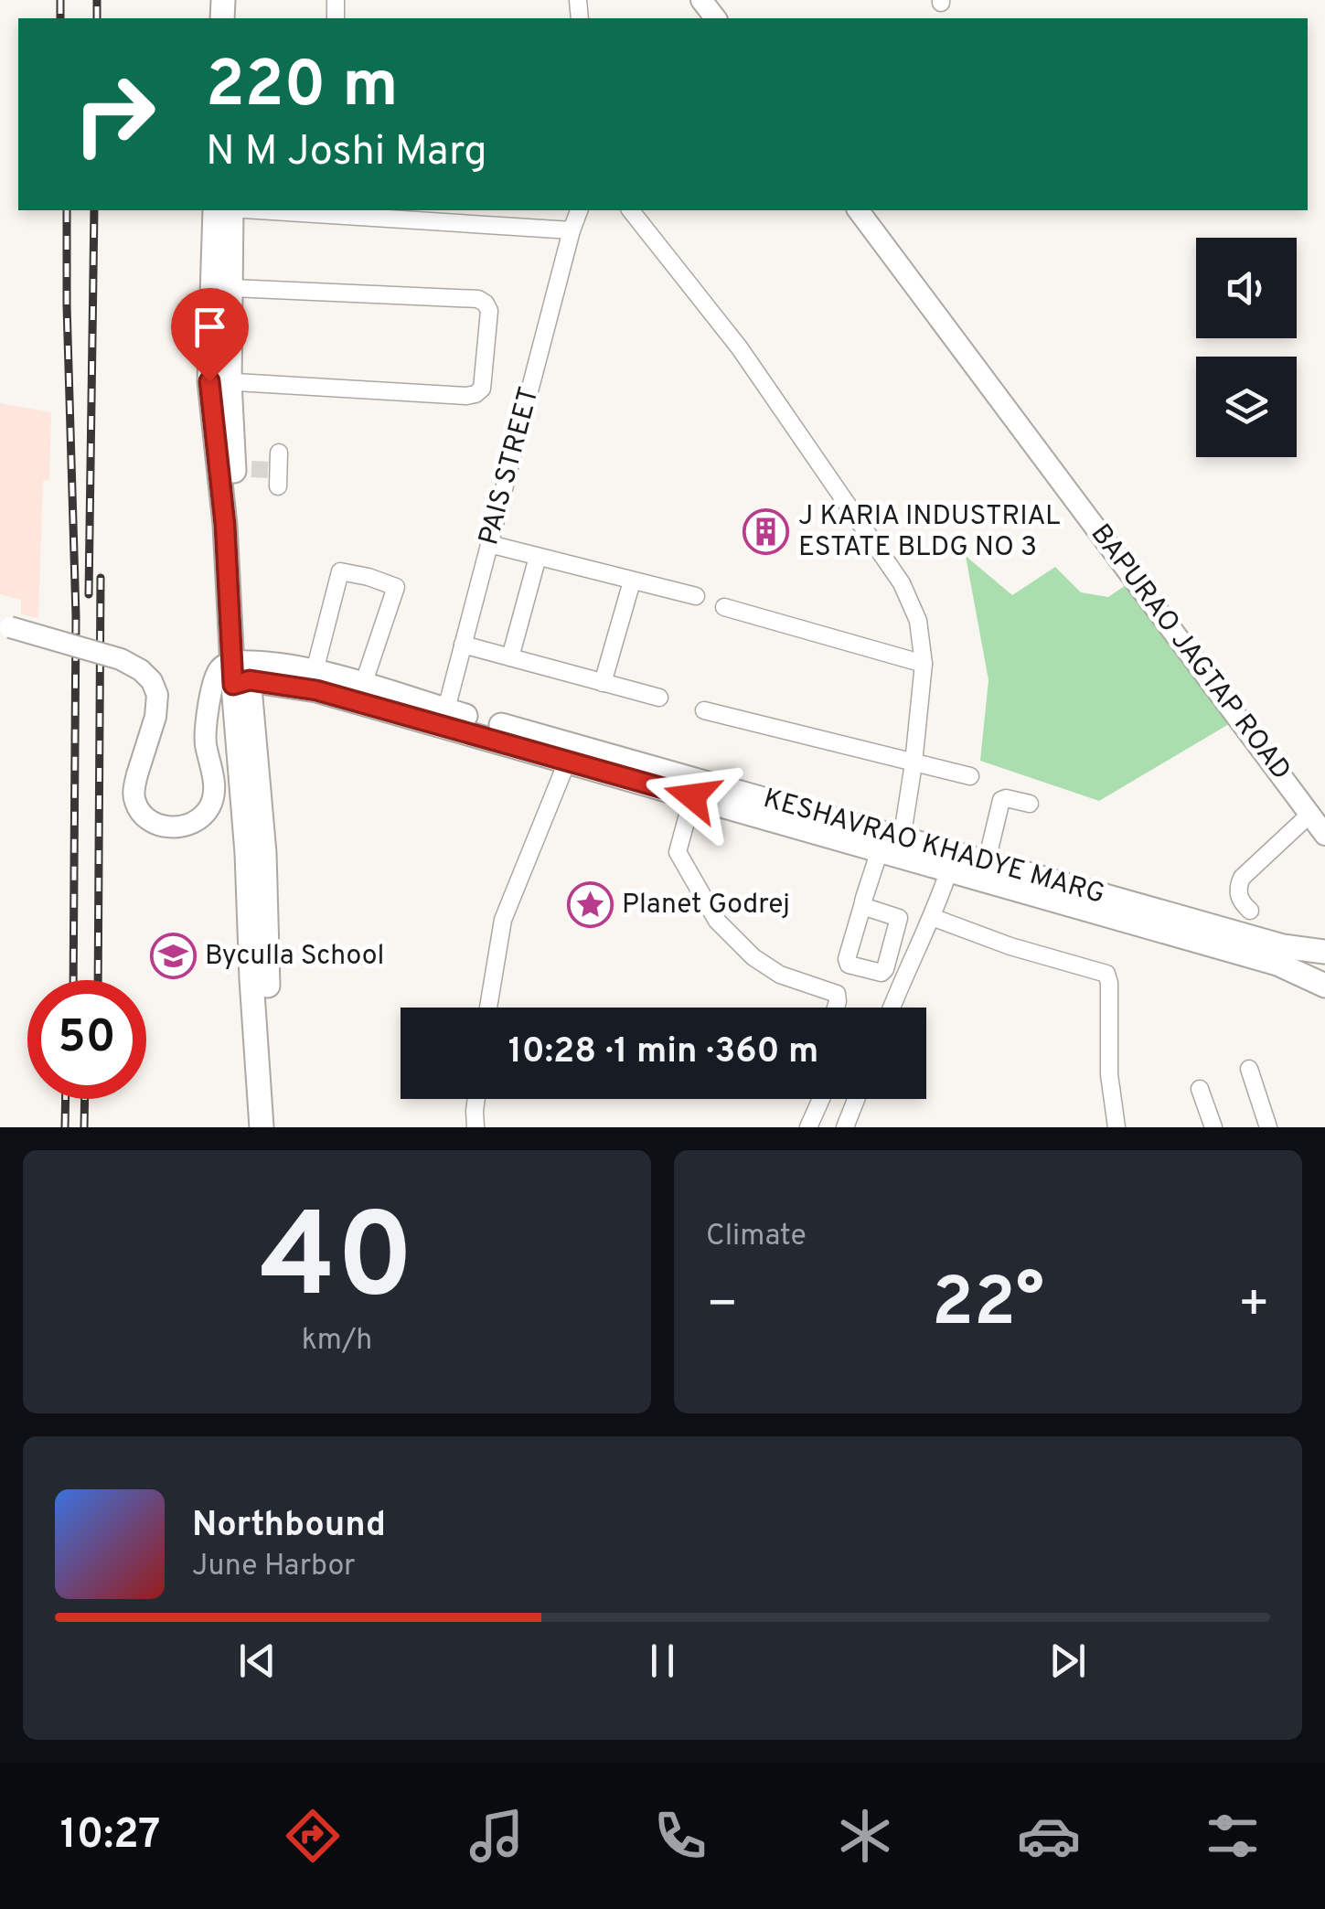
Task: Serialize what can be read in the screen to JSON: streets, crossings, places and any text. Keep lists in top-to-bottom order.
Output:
{
  "streets": {
    "main road": ["KESHAVRAO KHADYE MARG"],
    "street": ["PAIS STREET", "BAPURAO JAGTAP ROAD"]
  },
  "crossings": [
    ["PAIS STREET", "KESHAVRAO KHADYE MARG"]
  ],
  "places": {
    "building": ["J KARIA INDUSTRIAL ESTATE BLDG NO 3"],
    "place": ["Planet Godrej"],
    "school or university": ["Byculla School"]
  },
  "page": {
    "turn": ["220 m", "N M Joshi Marg"],
    "limit": "50",
    "trip": "10:28 · 1 min · 360 m",
    "tile": [
      ["40", "km/h"],
      "Climate"
    ],
    "heat": ["−", "22°", "+"],
    "song": ["Northbound", "June Harbor"],
    "tabs": "10:27"
  }
}
